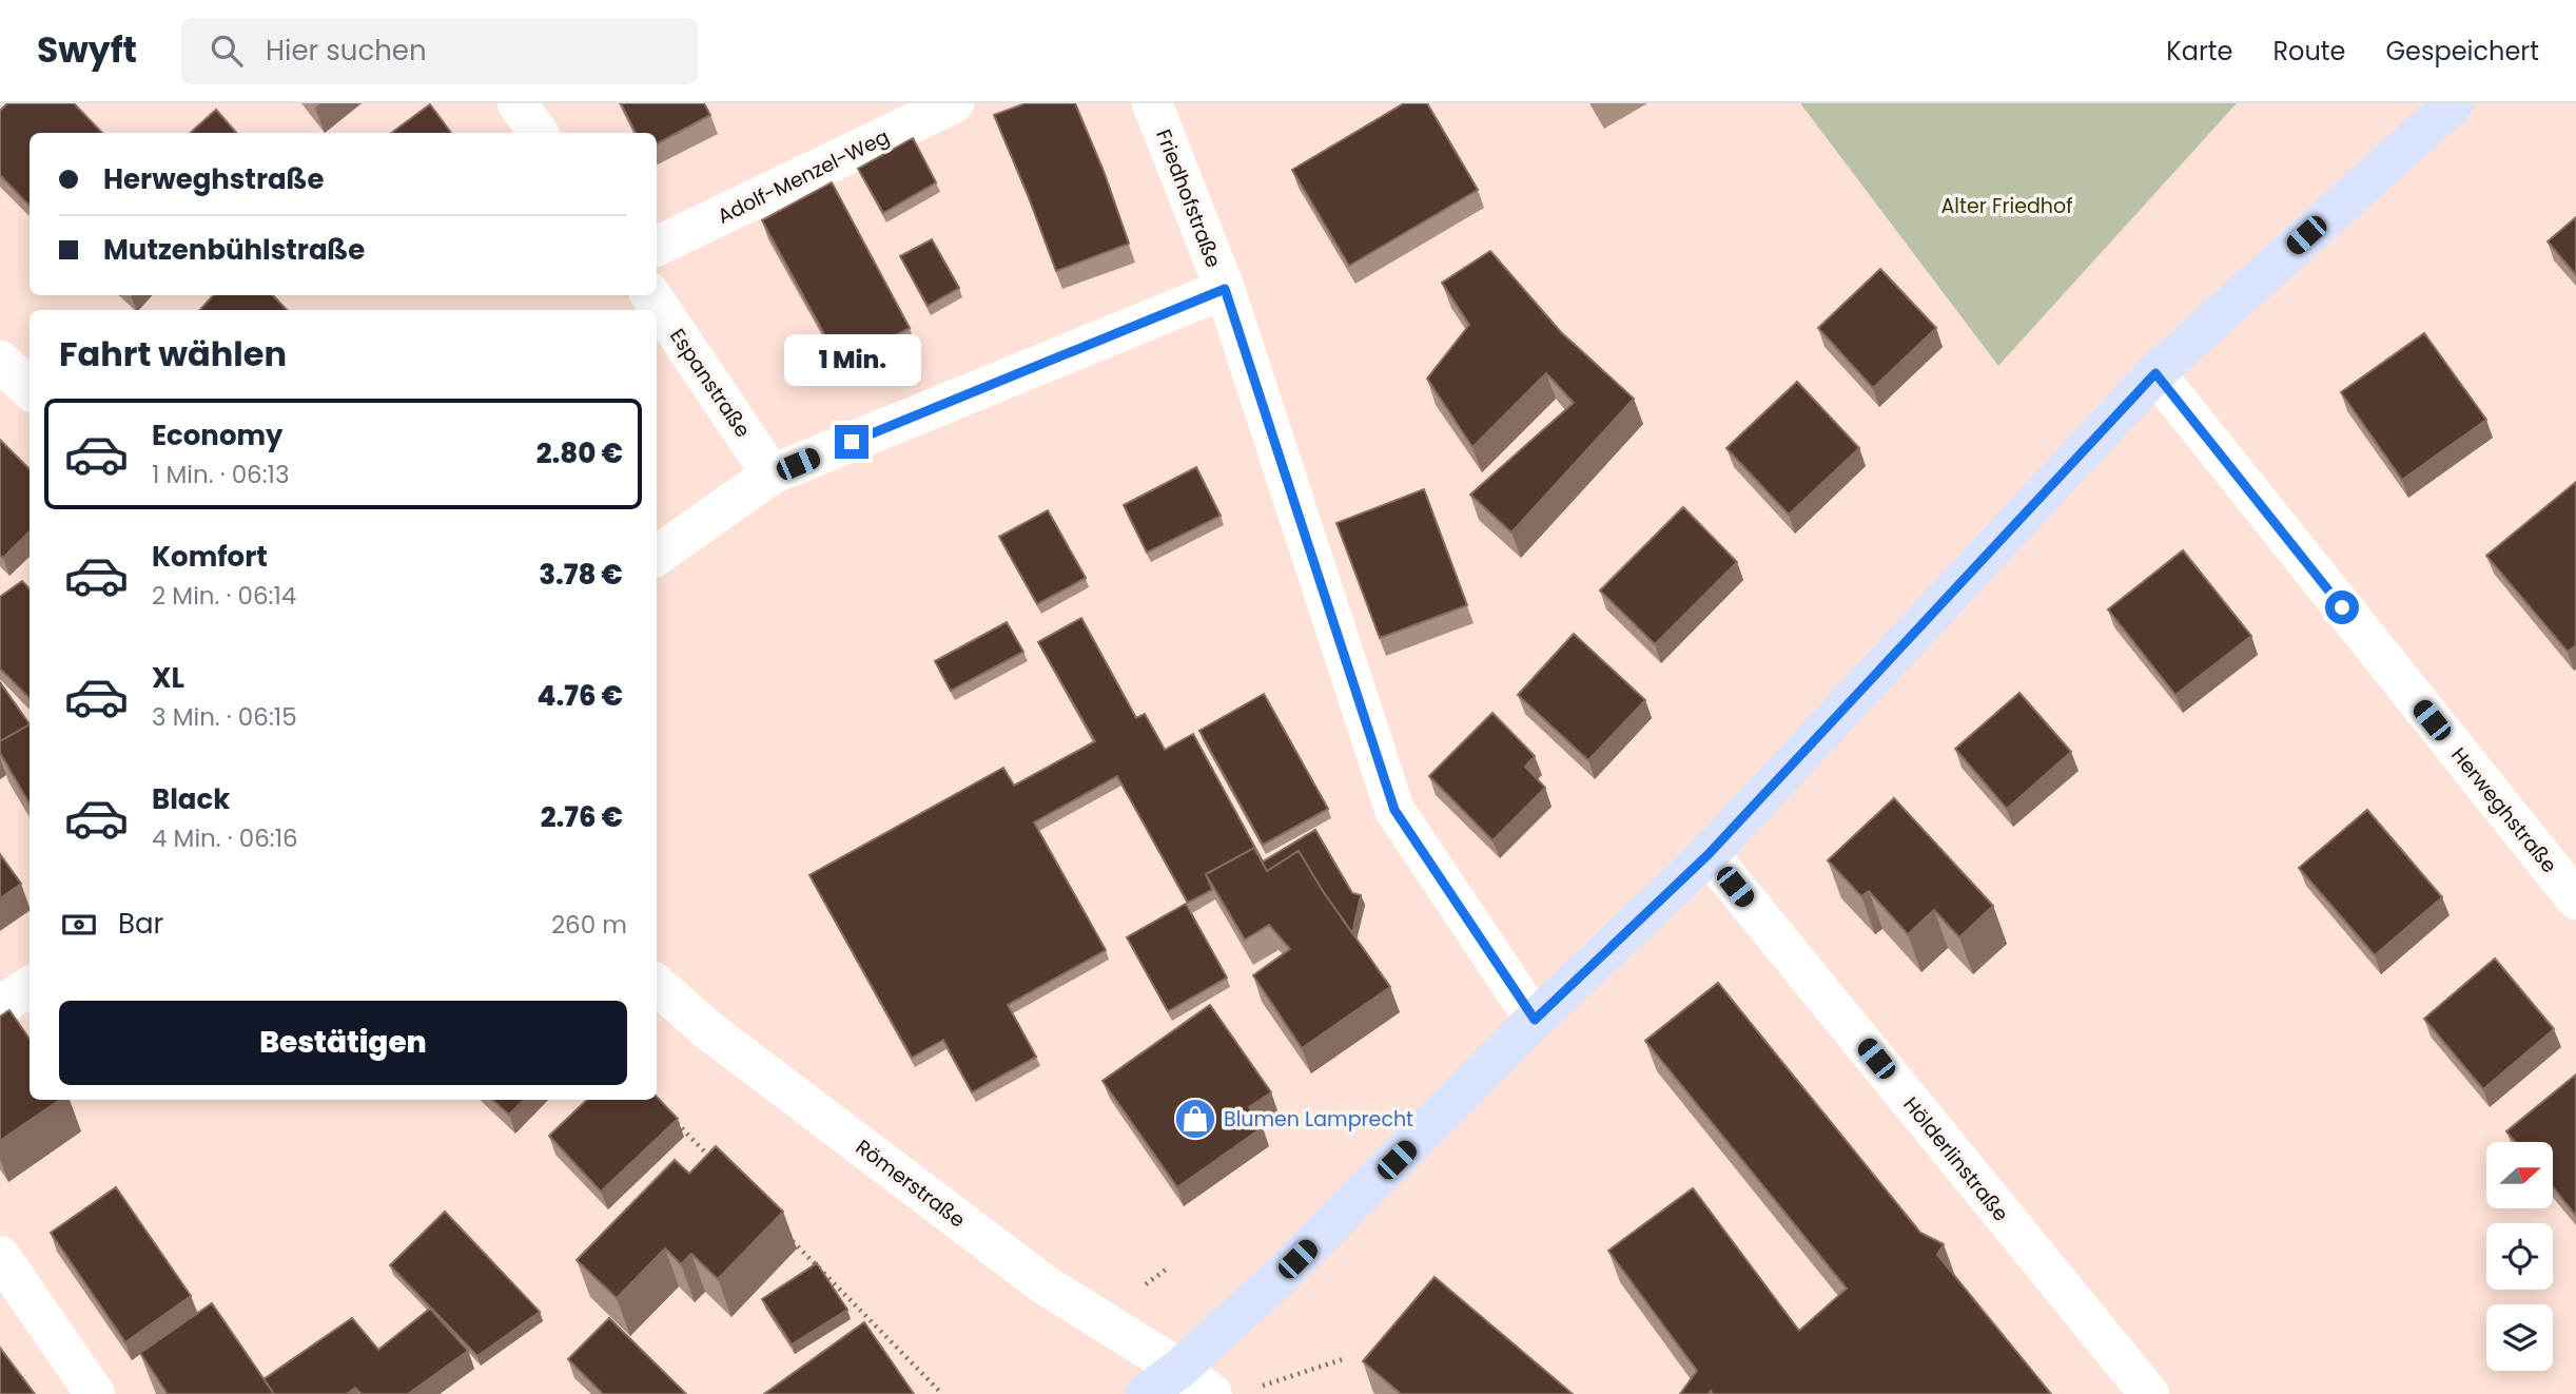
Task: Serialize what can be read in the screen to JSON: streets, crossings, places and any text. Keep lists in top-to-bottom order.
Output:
{
  "streets": {
    "street": [
      "Adolf-Menzel-Weg",
      "Friedhofstraße",
      "Espanstraße",
      "Herweghstraße",
      "Hölderlinstraße",
      "Römerstraße"
    ]
  },
  "parks": ["Alter Friedhof"],
  "places": {
    "shop": ["Blumen Lamprecht"]
  },
  "north": "right",
  "page": {
    "header": "Swyft",
    "search": "Hier suchen",
    "nav": ["Karte", "Route", "Gespeichert"],
    "banner": ["Herweghstraße", "Mutzenbühlstraße"],
    "heading": "Fahrt wählen",
    "bubble": "1 Min.",
    "list": [
      {
        "name": "Economy",
        "note": "1 Min. · 06:13",
        "value": "2.80 €"
      },
      {
        "name": "Komfort",
        "note": "2 Min. · 06:14",
        "value": "3.78 €"
      },
      {
        "name": "XL",
        "note": "3 Min. · 06:15",
        "value": "4.76 €"
      },
      {
        "name": "Black",
        "note": "4 Min. · 06:16",
        "value": "2.76 €"
      }
    ],
    "pay": ["Bar", "260 m"],
    "buttons": "Bestätigen"
  }
}
